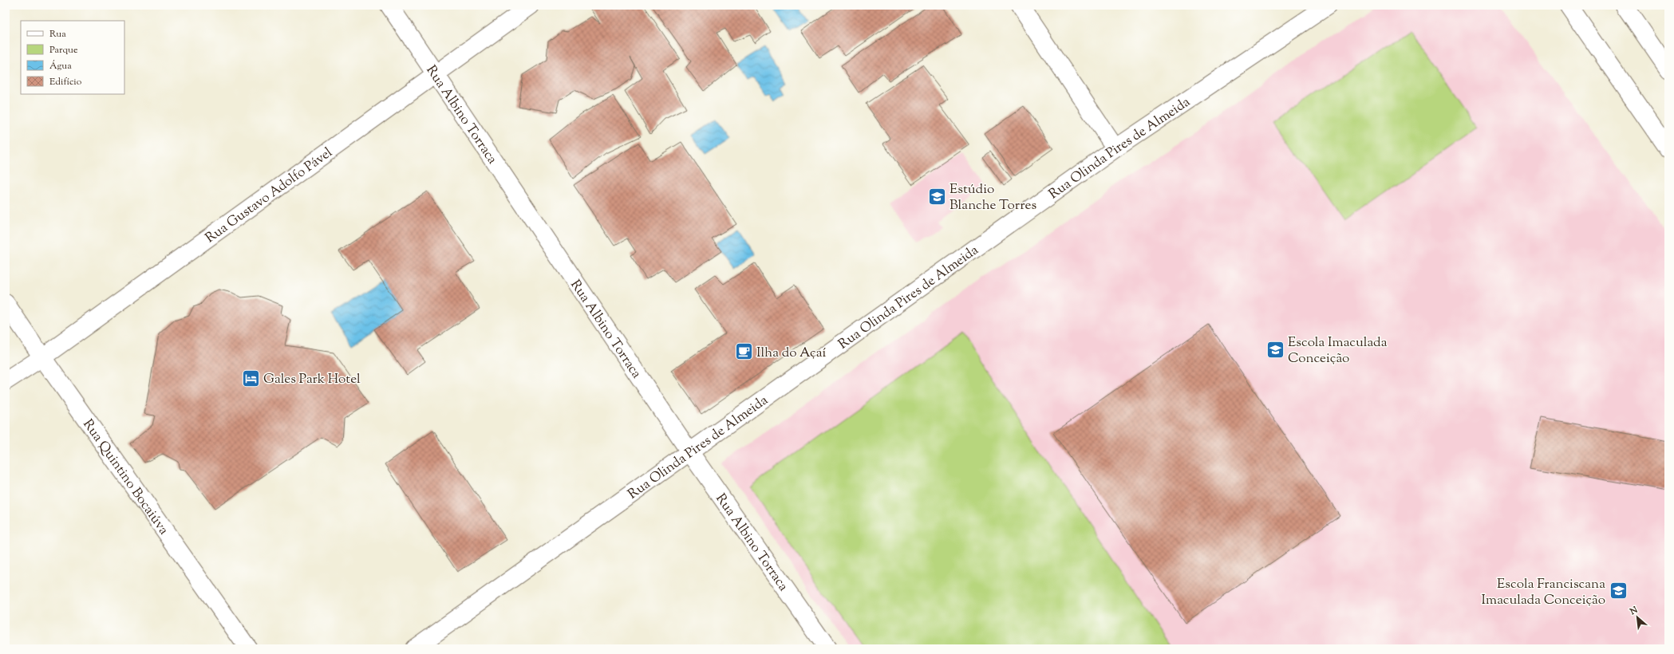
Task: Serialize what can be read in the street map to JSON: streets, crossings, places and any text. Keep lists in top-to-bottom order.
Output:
{
  "streets": {
    "street": [
      "Rua Albino Torraca",
      "Rua Olinda Pires de Almeida",
      "Rua Gustavo Adolfo Pável",
      "Rua Quintino Bocaiúva"
    ]
  },
  "crossings": [
    ["Rua Albino Torraca", "Rua Olinda Pires de Almeida"],
    ["Rua Albino Torraca", "Rua Gustavo Adolfo Pável"],
    ["Rua Gustavo Adolfo Pável", "Rua Quintino Bocaiúva"]
  ],
  "places": {
    "school or university": ["Estúdio Blanche Torres", "Escola Imaculada Conceição", "Escola Franciscana Imaculada Conceição"],
    "cafe": ["Ilha do Açaí"],
    "hotel": ["Gales Park Hotel"]
  },
  "legend": [
    "Rua",
    "Parque",
    "Água",
    "Edifício"
  ],
  "north": "top left"
}
